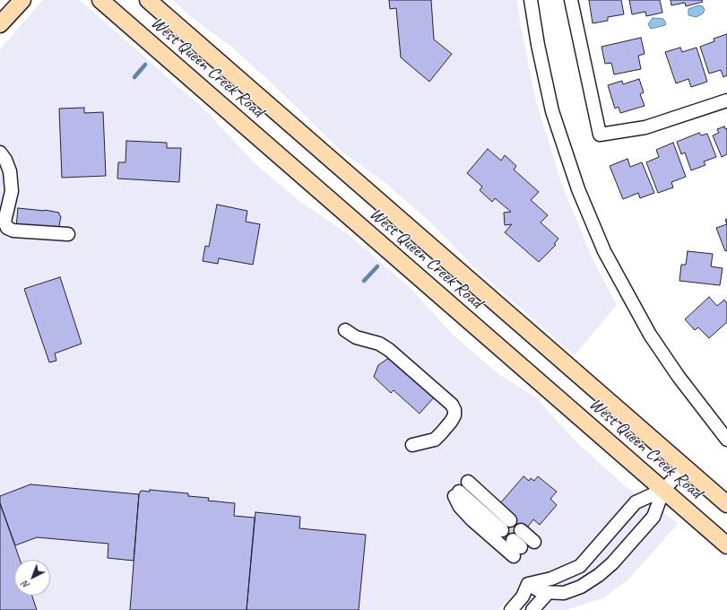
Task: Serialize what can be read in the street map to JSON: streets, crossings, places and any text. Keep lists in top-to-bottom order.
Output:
{
  "streets": {
    "main road": ["West Queen Creek Road"]
  },
  "north": "bottom left"
}
